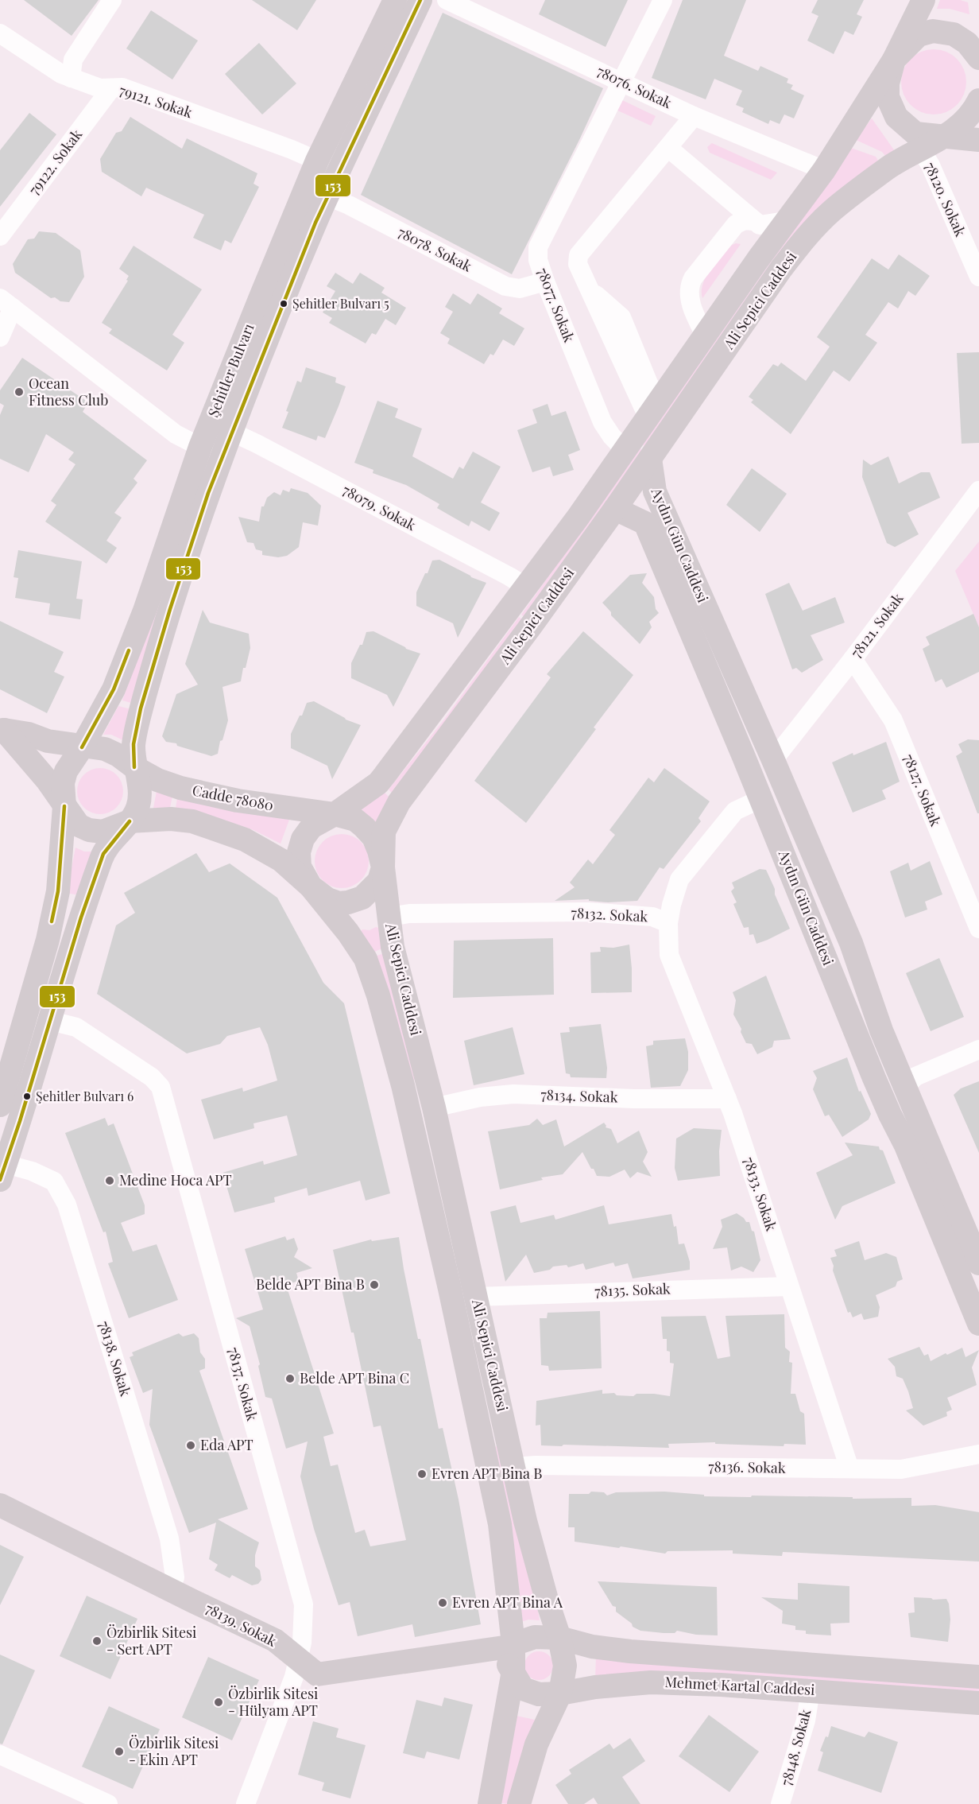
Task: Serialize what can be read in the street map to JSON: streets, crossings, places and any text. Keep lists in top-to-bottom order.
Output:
{
  "streets": {
    "main road": [
      "Ali Sepici Caddesi",
      "Şehitler Bulvarı",
      "Aydın Gün Caddesi",
      "Cadde 78080",
      "78139. Sokak",
      "Mehmet Kartal Caddesi"
    ],
    "street": [
      "78076. Sokak",
      "79121. Sokak",
      "79122. Sokak",
      "78120. Sokak",
      "78078. Sokak",
      "78077. Sokak",
      "78079. Sokak",
      "78121. Sokak",
      "78127. Sokak",
      "78132. Sokak",
      "78134. Sokak",
      "78133. Sokak",
      "78135. Sokak",
      "78138. Sokak",
      "78137. Sokak",
      "78136. Sokak",
      "78148. Sokak"
    ]
  },
  "crossings": [
    ["78076. Sokak", "Ali Sepici Caddesi"],
    ["78076. Sokak", "78077. Sokak"],
    ["79121. Sokak", "79122. Sokak"],
    ["79121. Sokak", "Şehitler Bulvarı"],
    ["78120. Sokak", "Ali Sepici Caddesi"],
    ["78078. Sokak", "78077. Sokak"],
    ["78078. Sokak", "Şehitler Bulvarı"],
    ["Ali Sepici Caddesi", "78077. Sokak"],
    ["Ali Sepici Caddesi", "78079. Sokak"],
    ["Ali Sepici Caddesi", "Aydın Gün Caddesi"],
    ["Ali Sepici Caddesi", "Cadde 78080"],
    ["Ali Sepici Caddesi", "78132. Sokak"],
    ["Ali Sepici Caddesi", "78134. Sokak"],
    ["Ali Sepici Caddesi", "78135. Sokak"],
    ["Ali Sepici Caddesi", "78136. Sokak"],
    ["Ali Sepici Caddesi", "78139. Sokak"],
    ["Ali Sepici Caddesi", "Mehmet Kartal Caddesi"],
    ["Şehitler Bulvarı", "78079. Sokak"],
    ["Şehitler Bulvarı", "Cadde 78080"],
    ["Aydın Gün Caddesi", "78121. Sokak"],
    ["Aydın Gün Caddesi", "78132. Sokak"],
    ["78121. Sokak", "78127. Sokak"],
    ["78132. Sokak", "78133. Sokak"],
    ["78134. Sokak", "78133. Sokak"],
    ["78133. Sokak", "78135. Sokak"],
    ["78133. Sokak", "78136. Sokak"],
    ["78138. Sokak", "78139. Sokak"],
    ["78137. Sokak", "78139. Sokak"],
    ["78139. Sokak", "Mehmet Kartal Caddesi"],
    ["Mehmet Kartal Caddesi", "78148. Sokak"]
  ],
  "places": [
    "Şehitler Bulvarı 5",
    "Ocean Fitness Club",
    "Şehitler Bulvarı 6",
    "Medine Hoca APT",
    "Belde APT Bina B",
    "Belde APT Bina C",
    "Eda APT",
    "Evren APT Bina B",
    "Evren APT Bina A",
    "Özbirlik Sitesi - Sert APT",
    "Özbirlik Sitesi - Hülyam APT",
    "Özbirlik Sitesi - Ekin APT"
  ],
  "lines": ["transit line 153"]
}
